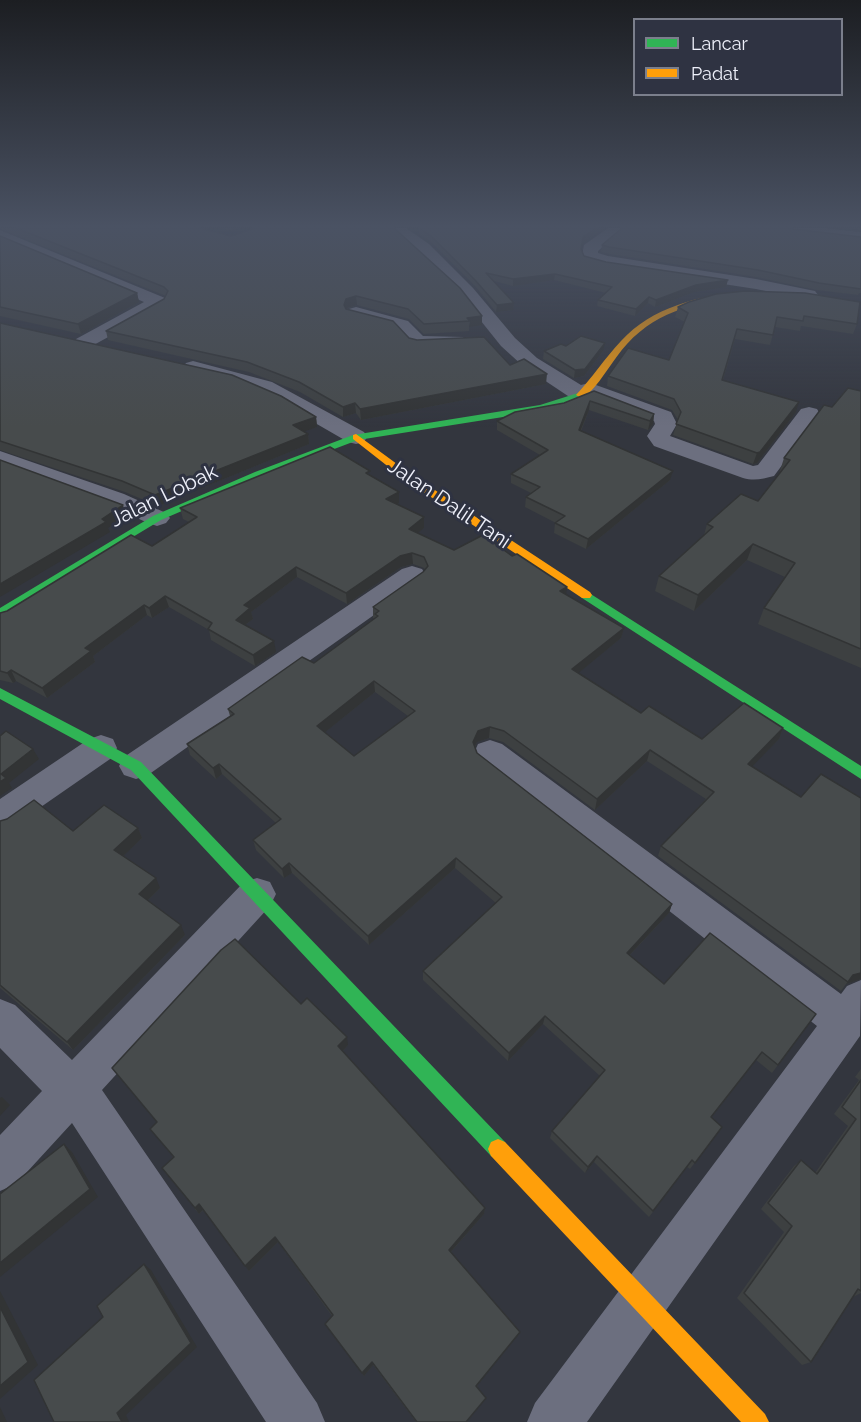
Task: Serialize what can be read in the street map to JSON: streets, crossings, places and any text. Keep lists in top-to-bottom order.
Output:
{
  "streets": {
    "street": ["Jalan Lobak", "Jalan Dalil Tani"]
  },
  "crossings": [
    ["Jalan Lobak", "Jalan Dalil Tani"]
  ],
  "legend": ["Lancar", "Padat"]
}
